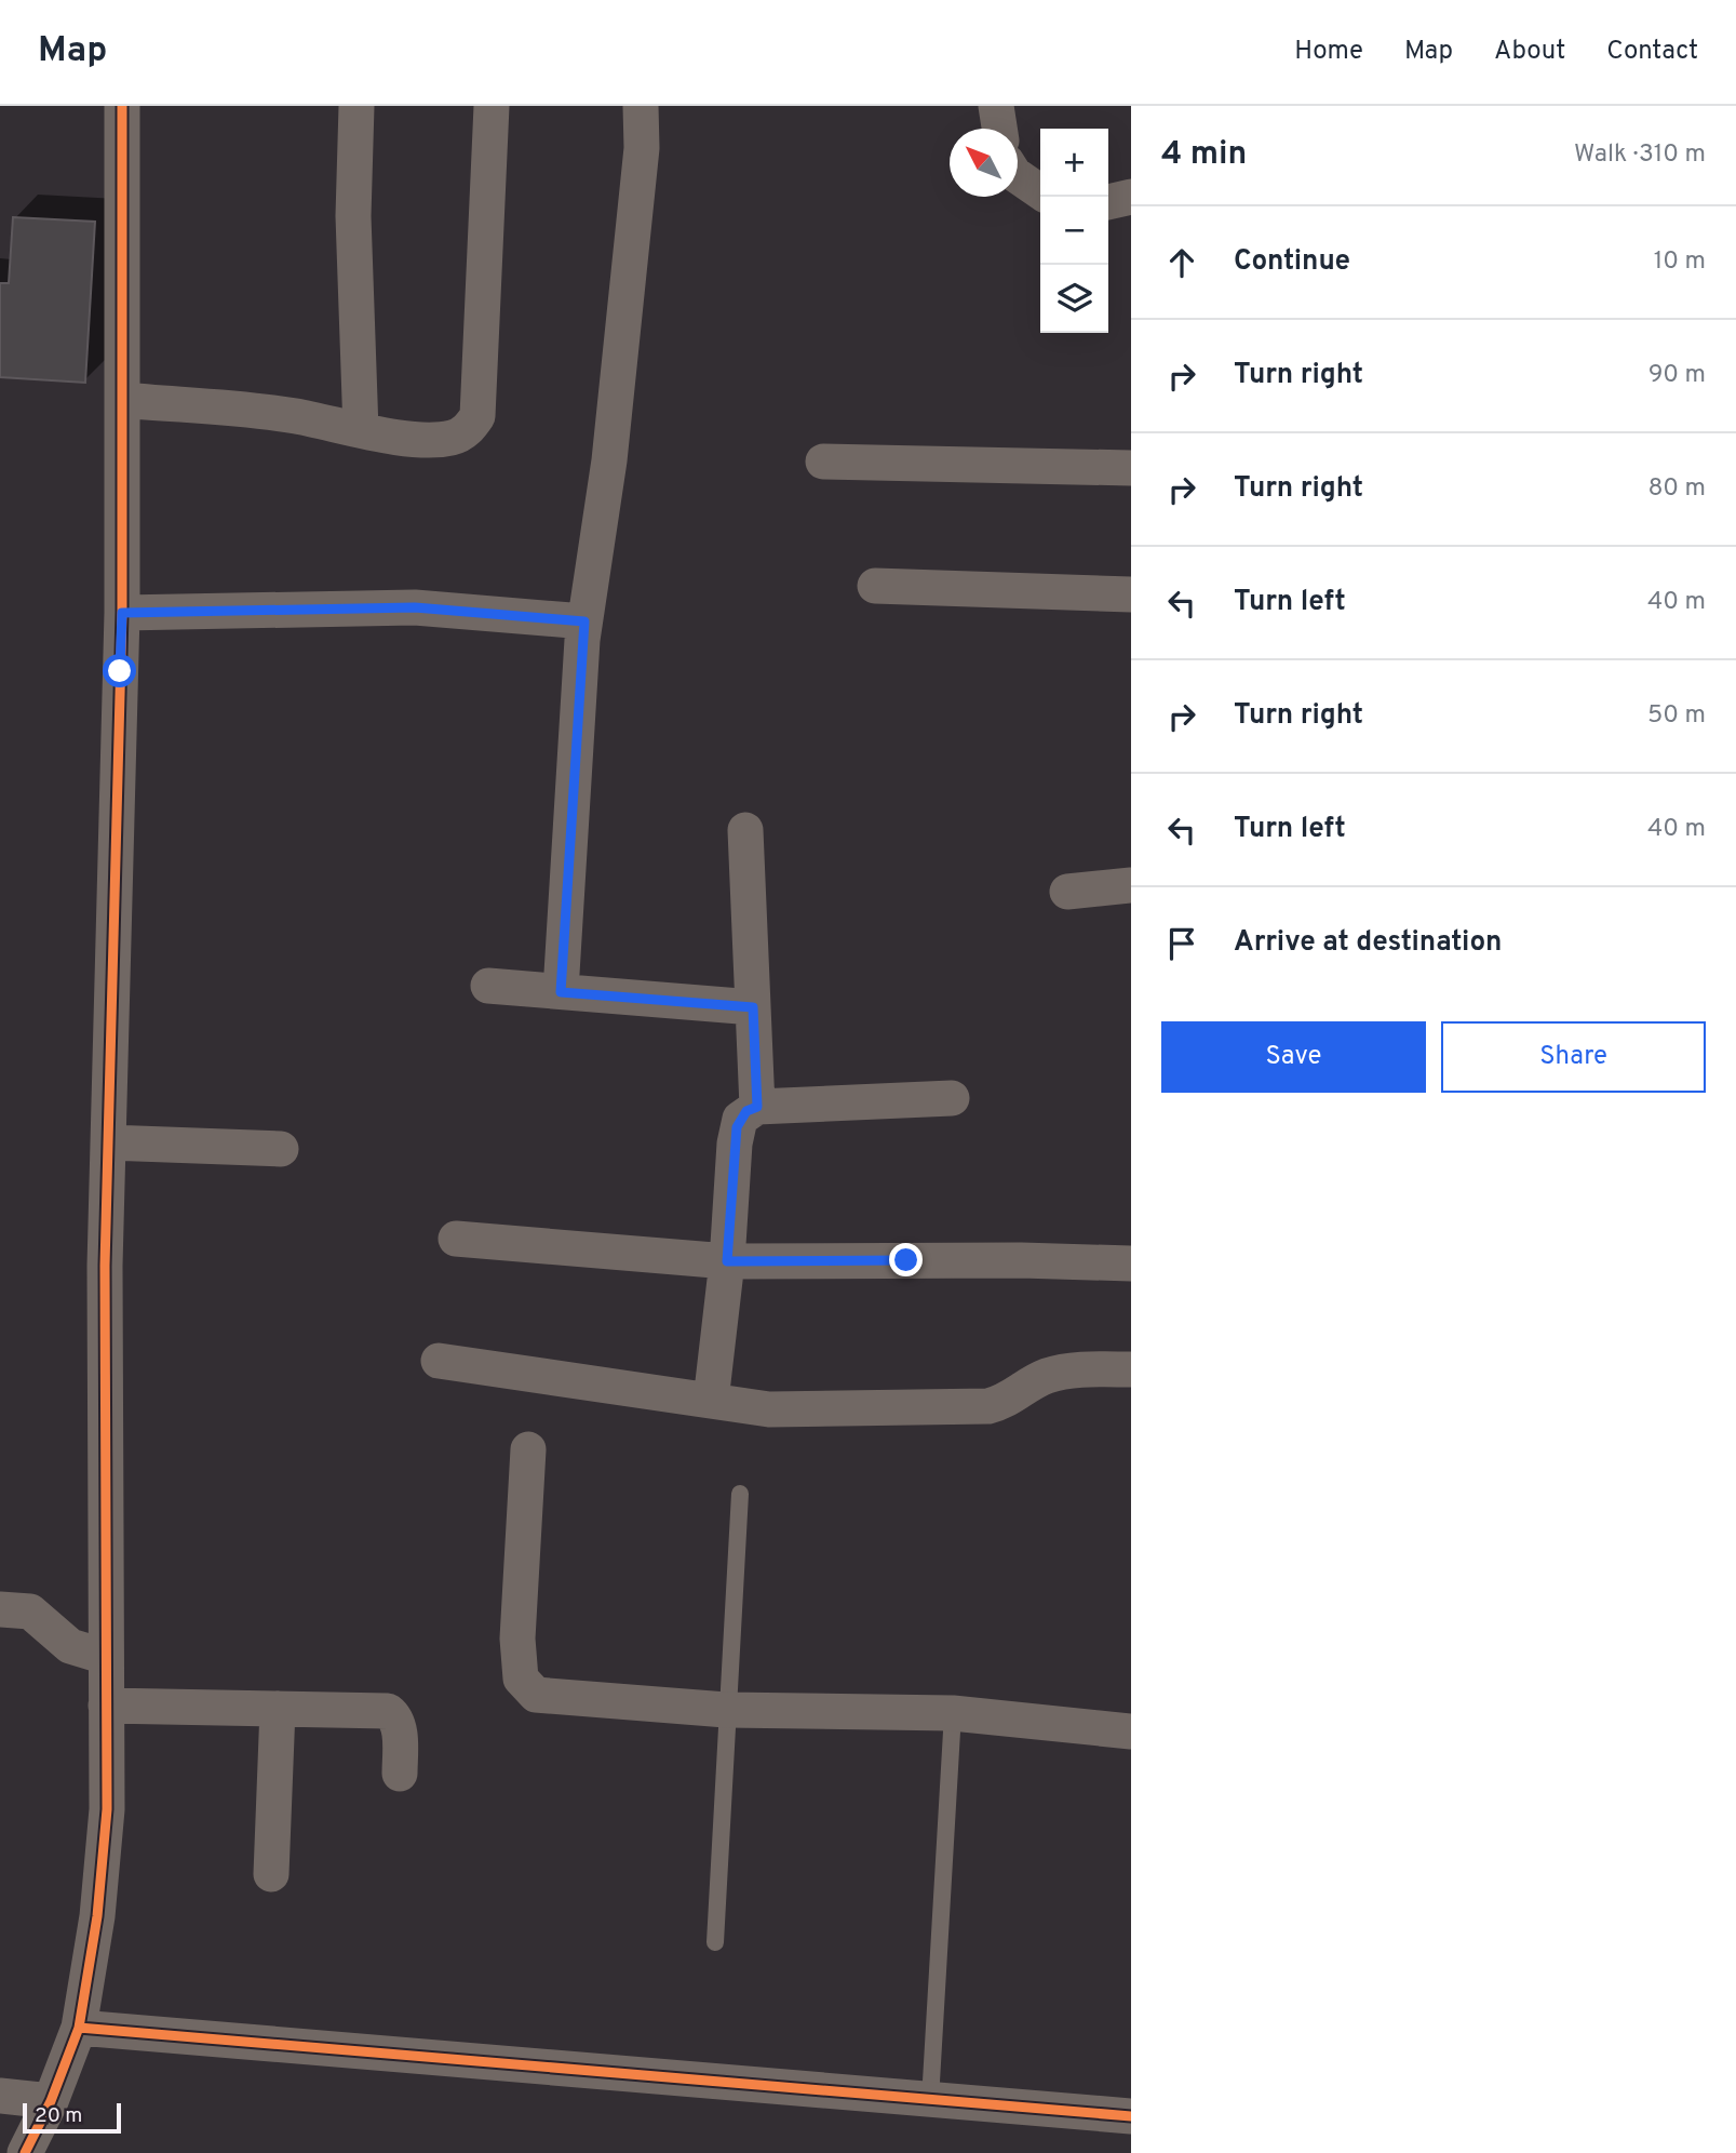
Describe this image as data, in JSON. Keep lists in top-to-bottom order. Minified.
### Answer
{"scale_bar":"20 m","north":"top left","page":{"header":"Map","nav":["Home","Map","About","Contact"],"heading":["4 min","Walk · 310 m"],"map_buttons":["+","−"],"list":[["Continue","10 m"],["Turn right","90 m"],["Turn right","80 m"],["Turn left","40 m"],["Turn right","50 m"],["Turn left","40 m"],"Arrive at destination"],"buttons":["Save","Share"],"scale":"20 m"}}
